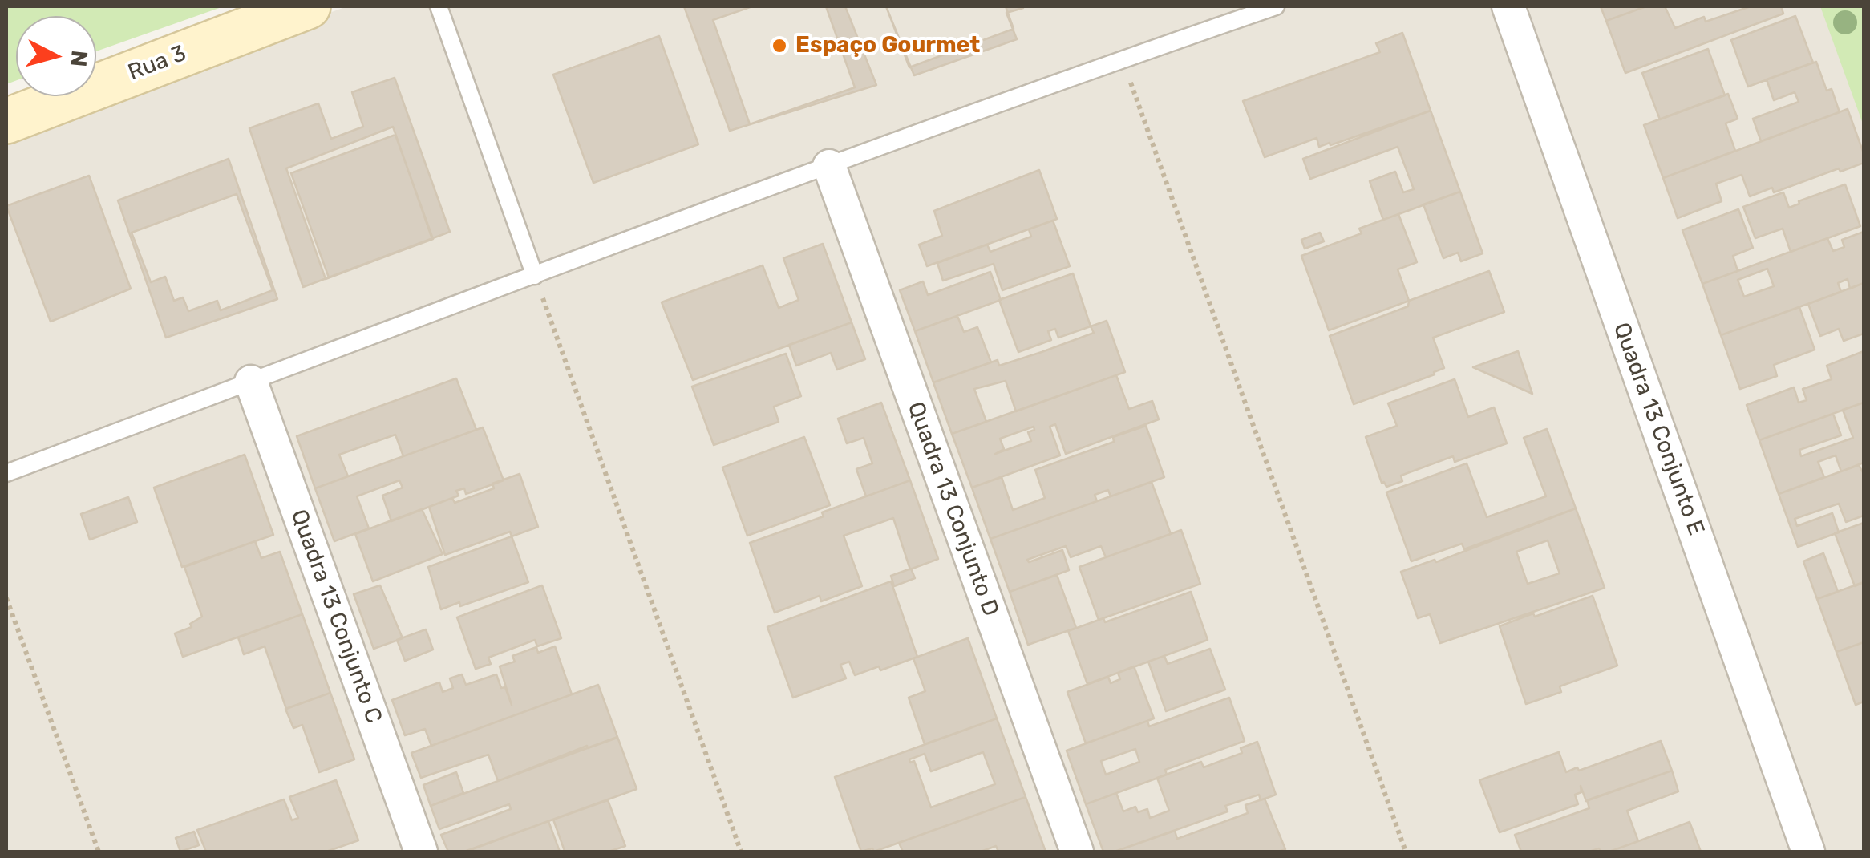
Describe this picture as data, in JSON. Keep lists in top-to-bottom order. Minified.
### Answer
{"streets":{"main road":["Rua 3"],"street":["Quadra 13 Conjunto E","Quadra 13 Conjunto D","Quadra 13 Conjunto C"]},"places":["Espaço Gourmet"],"north":"right"}
